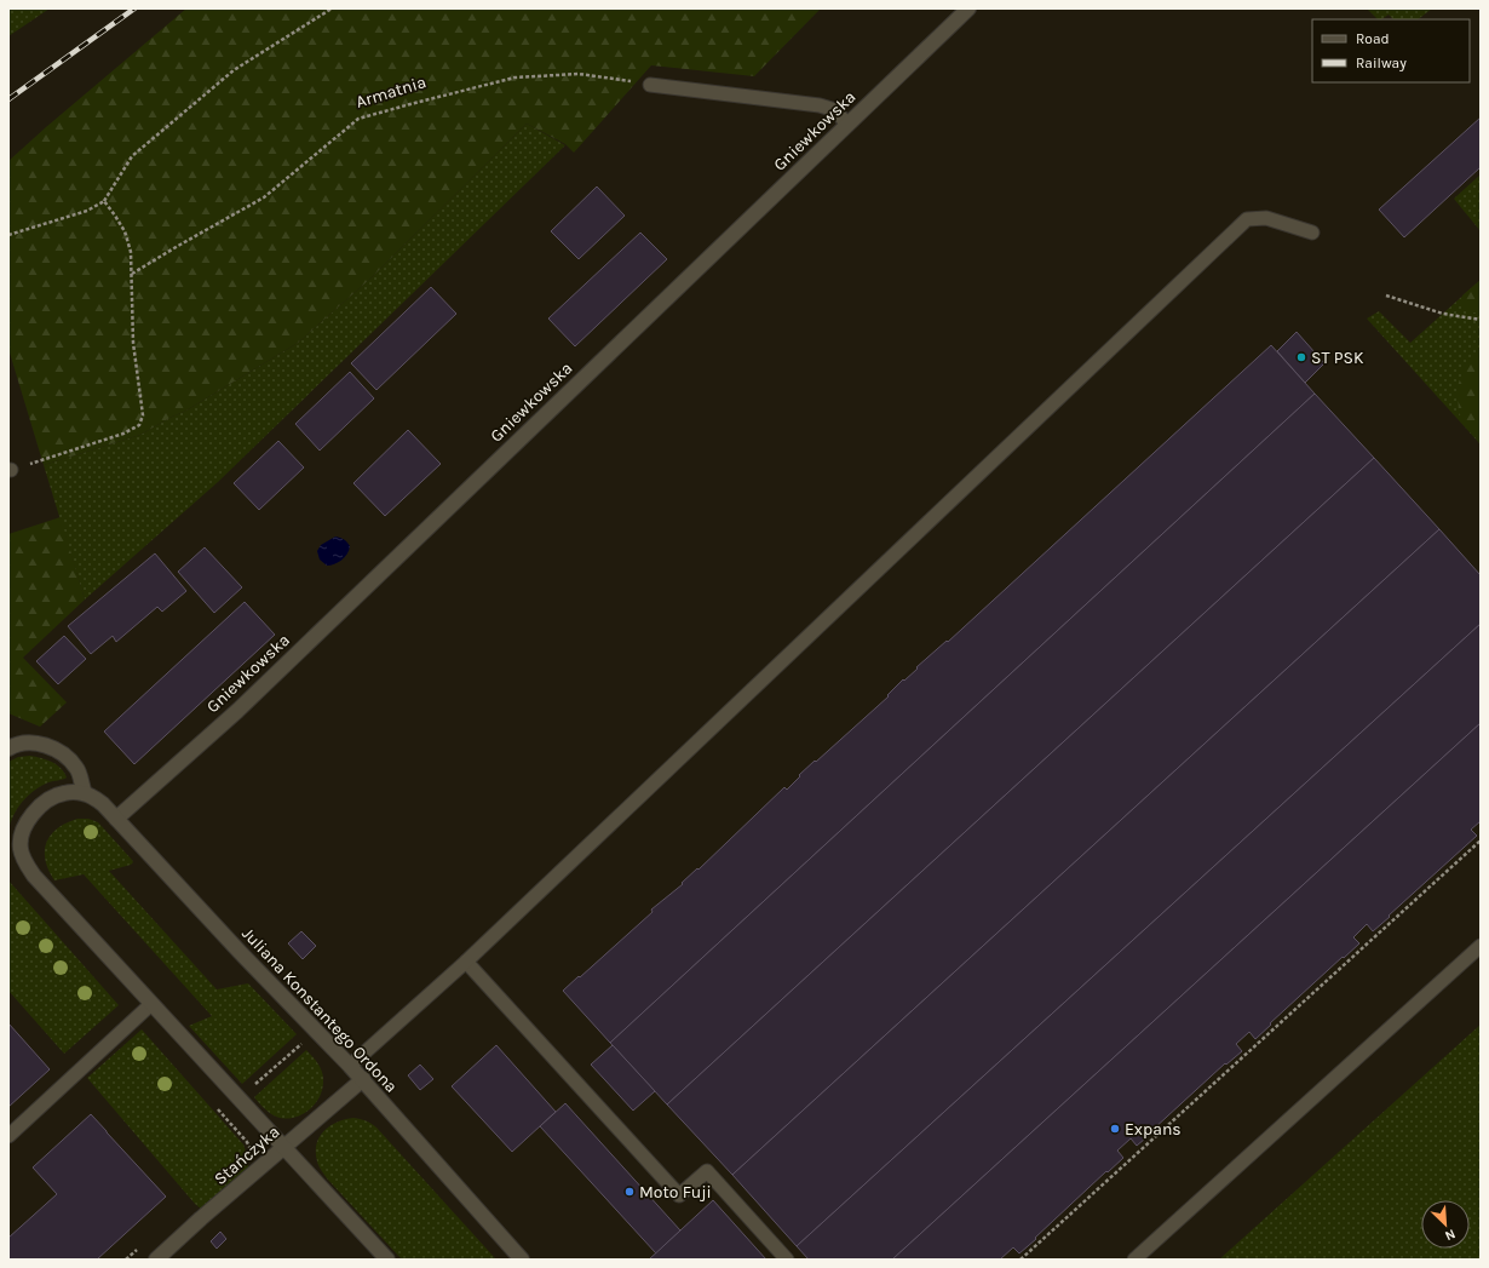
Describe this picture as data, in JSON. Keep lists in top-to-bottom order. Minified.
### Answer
{"streets":{"street":["Gniewkowska","Juliana Konstantego Ordona","Stańczyka"],"path":["Armatnia"]},"crossings":[["Gniewkowska","Juliana Konstantego Ordona"],["Juliana Konstantego Ordona","Stańczyka"]],"places":["ST PSK","Expans","Moto Fuji"],"legend":["Road","Railway"],"north":"bottom right"}
